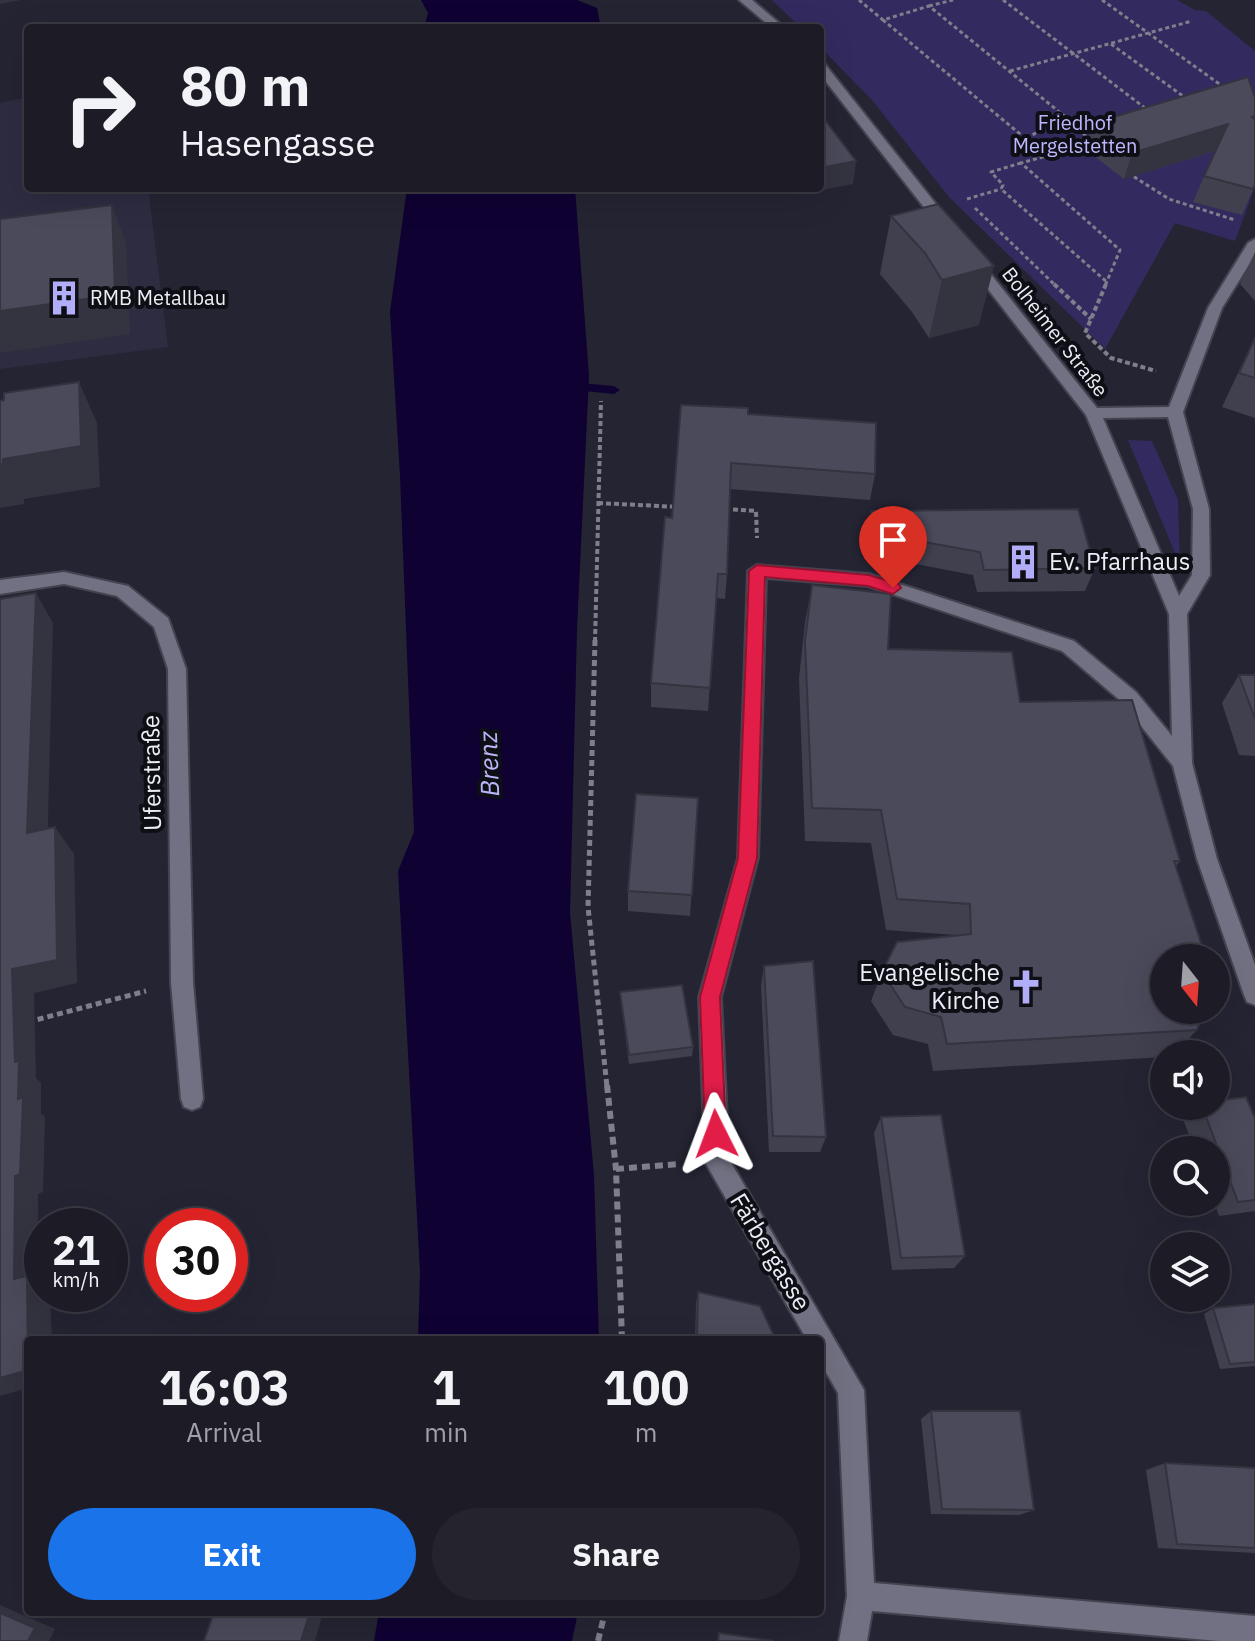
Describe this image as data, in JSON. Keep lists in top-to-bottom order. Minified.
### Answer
{"streets":{"street":["Bolheimer Straße","Uferstraße","Färbergasse"]},"water":["Brenz"],"parks":["Friedhof Mergelstetten"],"places":{"building":["RMB Metallbau","Ev. Pfarrhaus"],"church":["Evangelische Kirche"]},"north":"bottom","page":{"turn":["80 m","Hasengasse"],"speed":"21 km/h","limit":"30","eta":["16:03","Arrival","1","min","100","m"],"buttons":["Exit","Share"]}}
